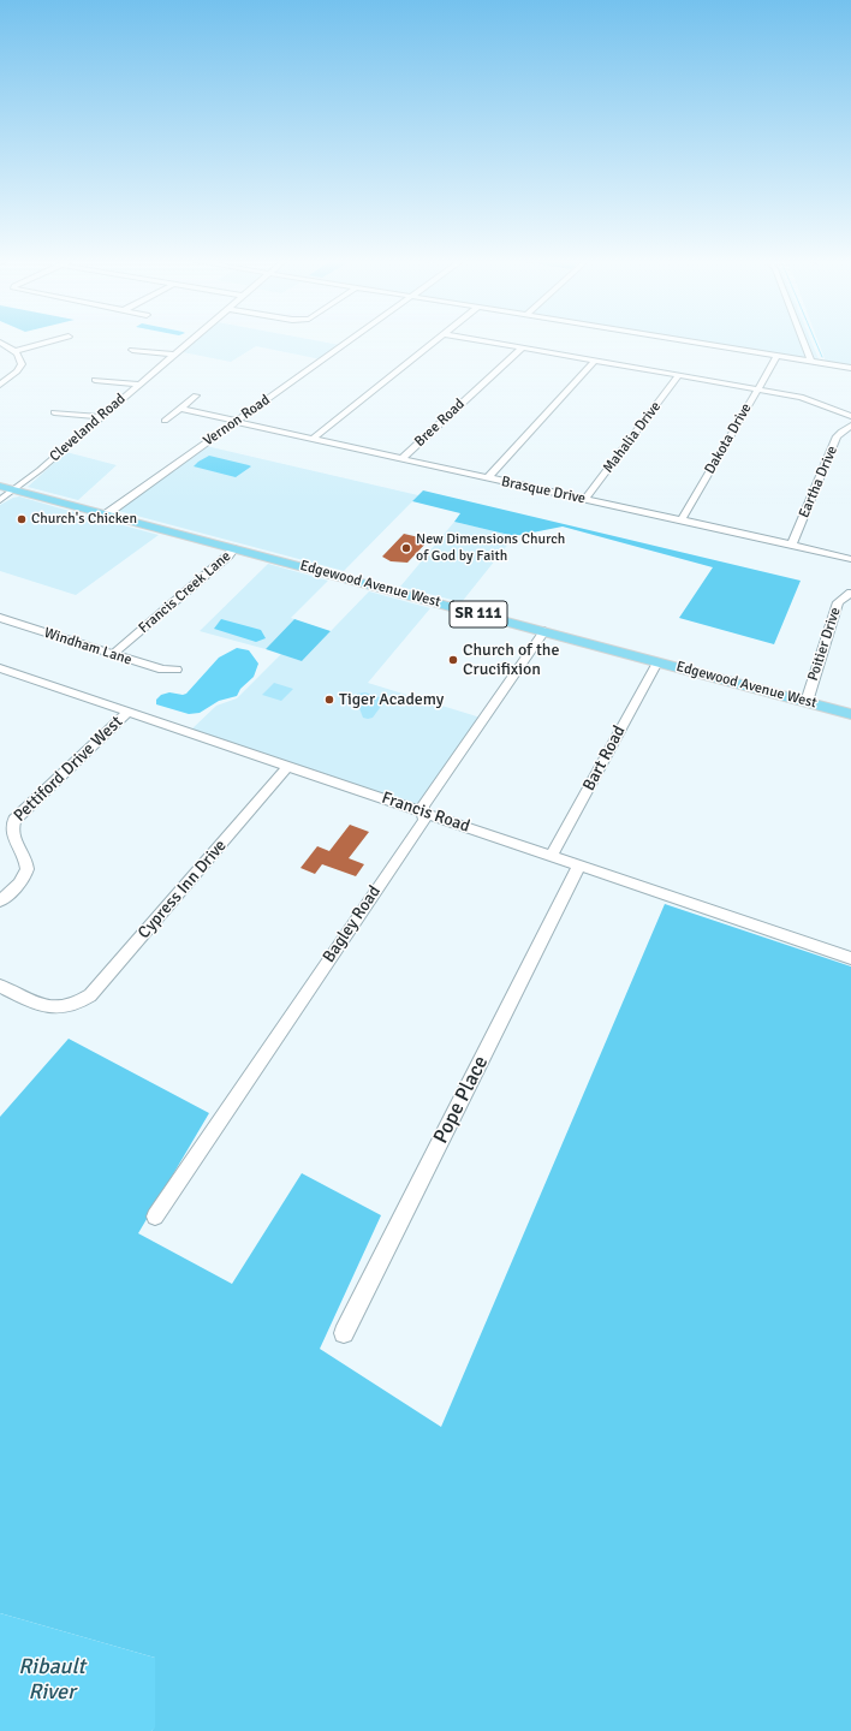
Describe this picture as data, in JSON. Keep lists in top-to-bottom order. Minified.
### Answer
{"streets":{"main road":["Edgewood Avenue West","SR 111"],"street":["Vernon Road","Bree Road","Cleveland Road","Mahalia Drive","Dakota Drive","Eartha Drive","Brasque Drive","Francis Creek Lane","Poitier Drive","Windham Lane","Bart Road","Pettiford Drive West","Francis Road","Cypress Inn Drive","Bagley Road","Pope Place"]},"crossings":[["Vernon Road","Brasque Drive"],["Vernon Road","Edgewood Avenue West"],["Bree Road","Brasque Drive"],["Cleveland Road","Edgewood Avenue West"],["Mahalia Drive","Brasque Drive"],["Dakota Drive","Brasque Drive"],["Eartha Drive","Brasque Drive"],["Edgewood Avenue West","Francis Creek Lane"],["Edgewood Avenue West","Poitier Drive"],["Edgewood Avenue West","Bart Road"],["Edgewood Avenue West","Bagley Road"],["Francis Creek Lane","Windham Lane"],["Bart Road","Francis Road"],["Pettiford Drive West","Francis Road"],["Francis Road","Cypress Inn Drive"],["Francis Road","Bagley Road"],["Francis Road","Pope Place"]],"water":["Ribault River"],"places":["Church's Chicken","New Dimensions Church of God by Faith","Church of the Crucifixion","Tiger Academy"]}
